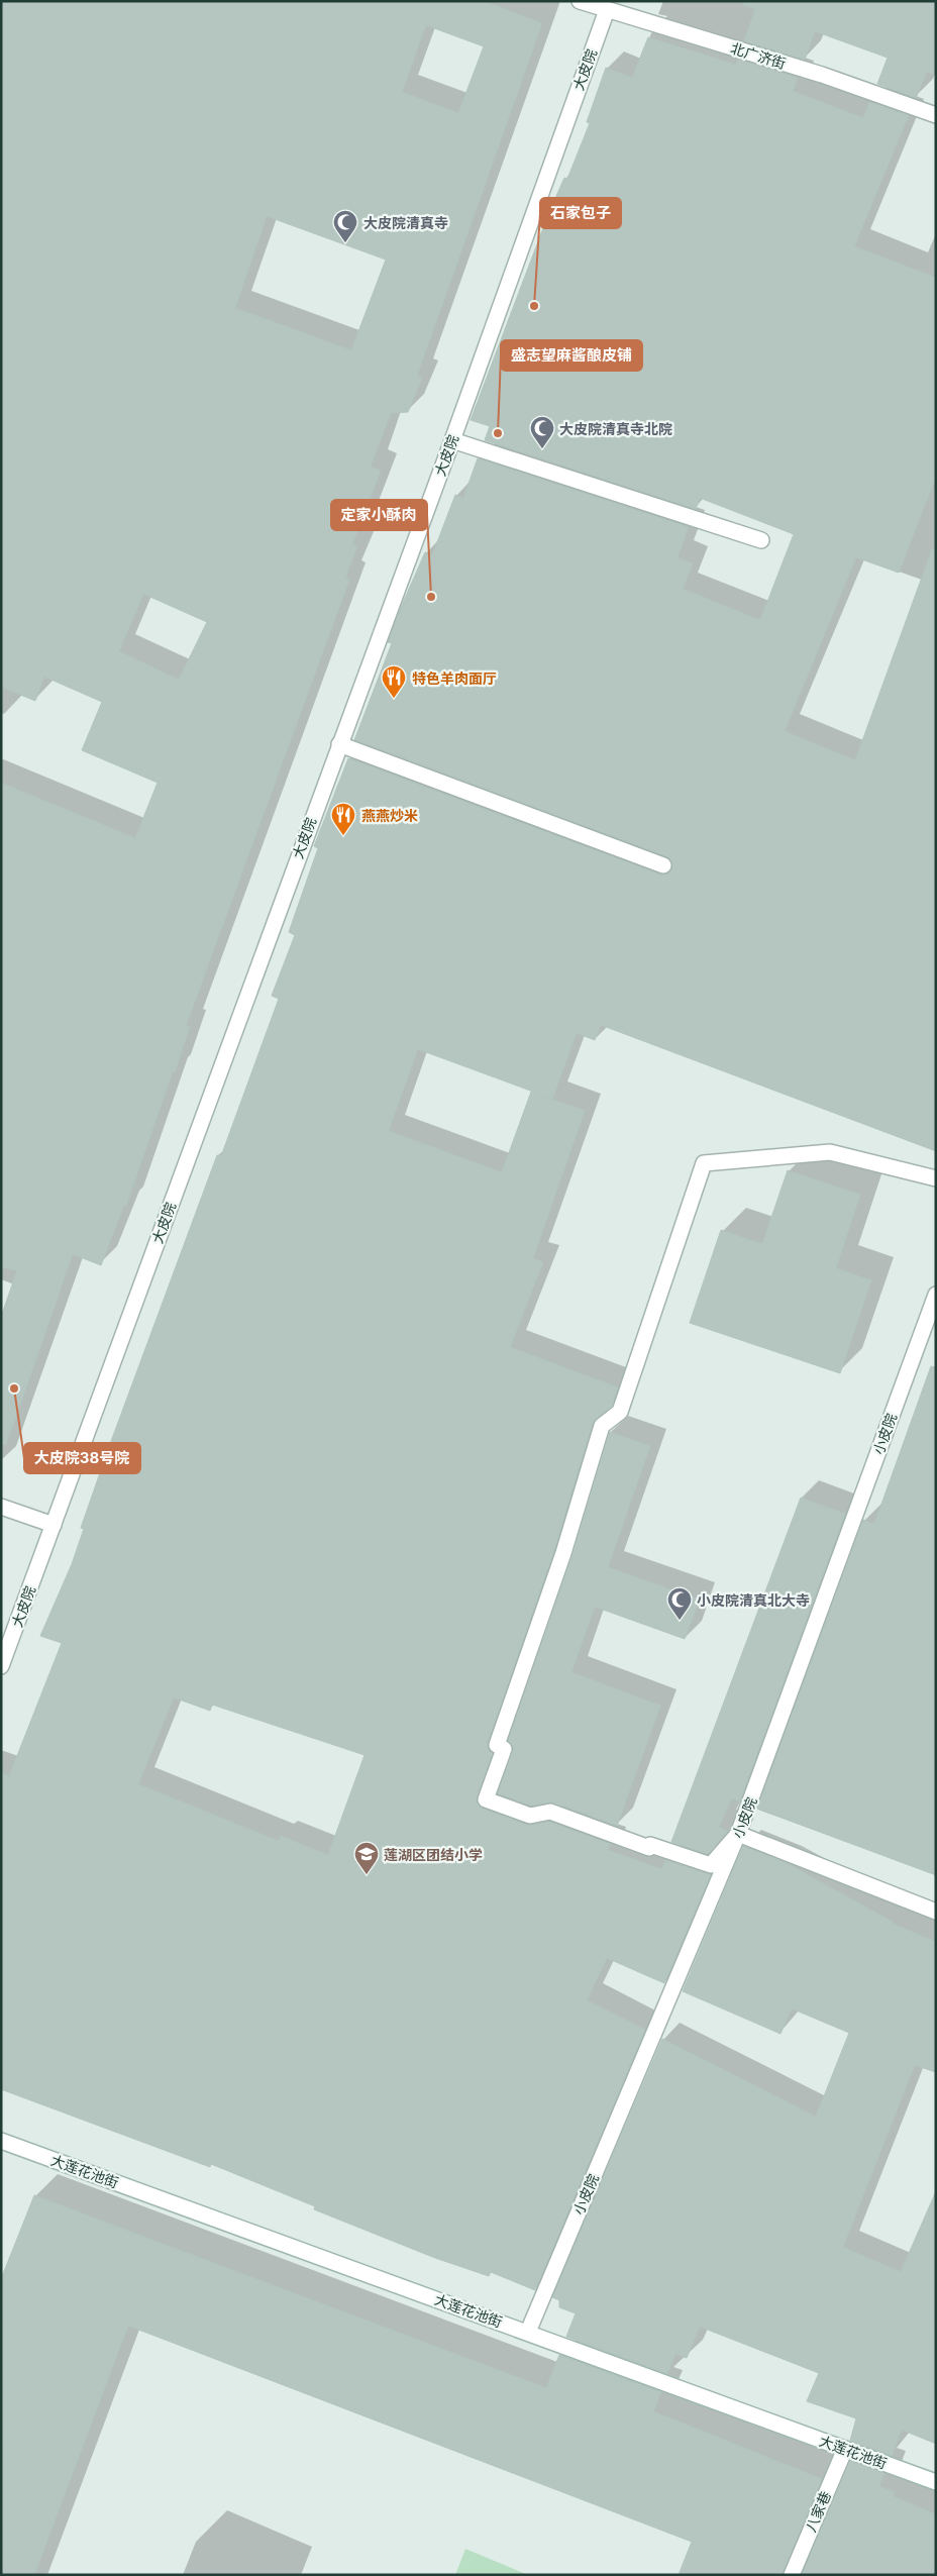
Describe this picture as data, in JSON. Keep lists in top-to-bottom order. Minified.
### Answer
{"streets":{"street":["北广济街","大皮院","小皮院","大莲花池街","八家巷"]},"crossings":[["北广济街","大皮院"],["小皮院","大莲花池街"],["大莲花池街","八家巷"]],"places":{"mosque":["大皮院清真寺","大皮院清真寺北院","小皮院清真北大寺"],"other":["石家包子","盛志望麻酱酿皮铺","定家小酥肉","大皮院38号院"],"restaurant":["特色羊肉面厅","燕燕炒米"],"school or university":["莲湖区团结小学"]}}
